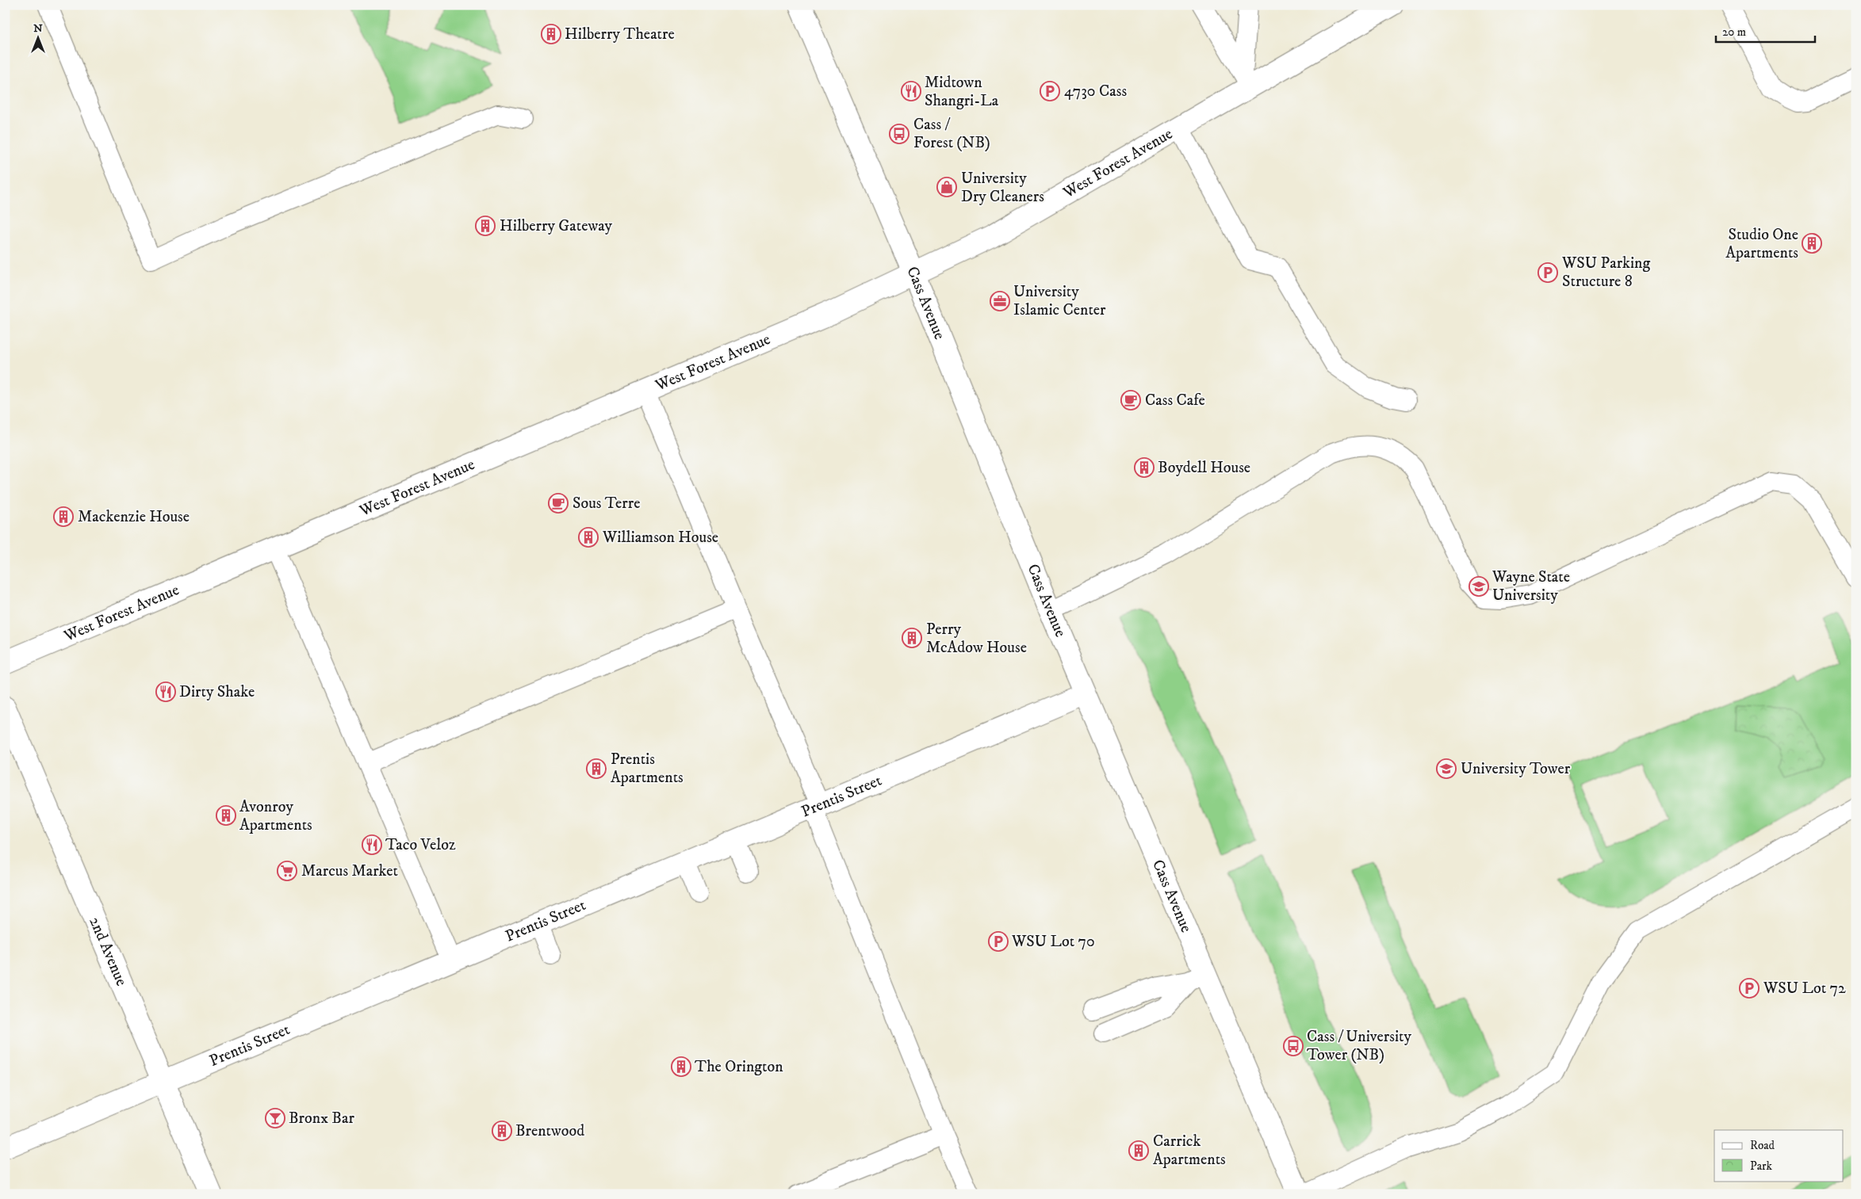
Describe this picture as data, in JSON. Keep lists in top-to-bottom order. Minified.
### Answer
{"streets":{"street":["West Forest Avenue","Cass Avenue","Prentis Street","2nd Avenue"]},"crossings":[["West Forest Avenue","Cass Avenue"],["Cass Avenue","Prentis Street"],["Prentis Street","2nd Avenue"]],"places":{"building":["Hilberry Theatre","Hilberry Gateway","Studio One Apartments","Boydell House","Mackenzie House","Williamson House","Perry McAdow House","Prentis Apartments","Avonroy Apartments","The Orington","Brentwood","Carrick Apartments"],"restaurant":["Midtown Shangri-La","Dirty Shake","Taco Veloz"],"parking":["4730 Cass","WSU Parking Structure 8","WSU Lot 70","WSU Lot 72"],"bus stop":["Cass / Forest (NB)","Cass / University Tower (NB)"],"shop":["University Dry Cleaners"],"office":["University Islamic Center"],"cafe":["Cass Cafe","Sous Terre"],"school or university":["Wayne State University","University Tower"],"supermarket":["Marcus Market"],"bar":["Bronx Bar"]},"legend":["Road","Park"],"scale_bar":"20 m","north":"top"}
